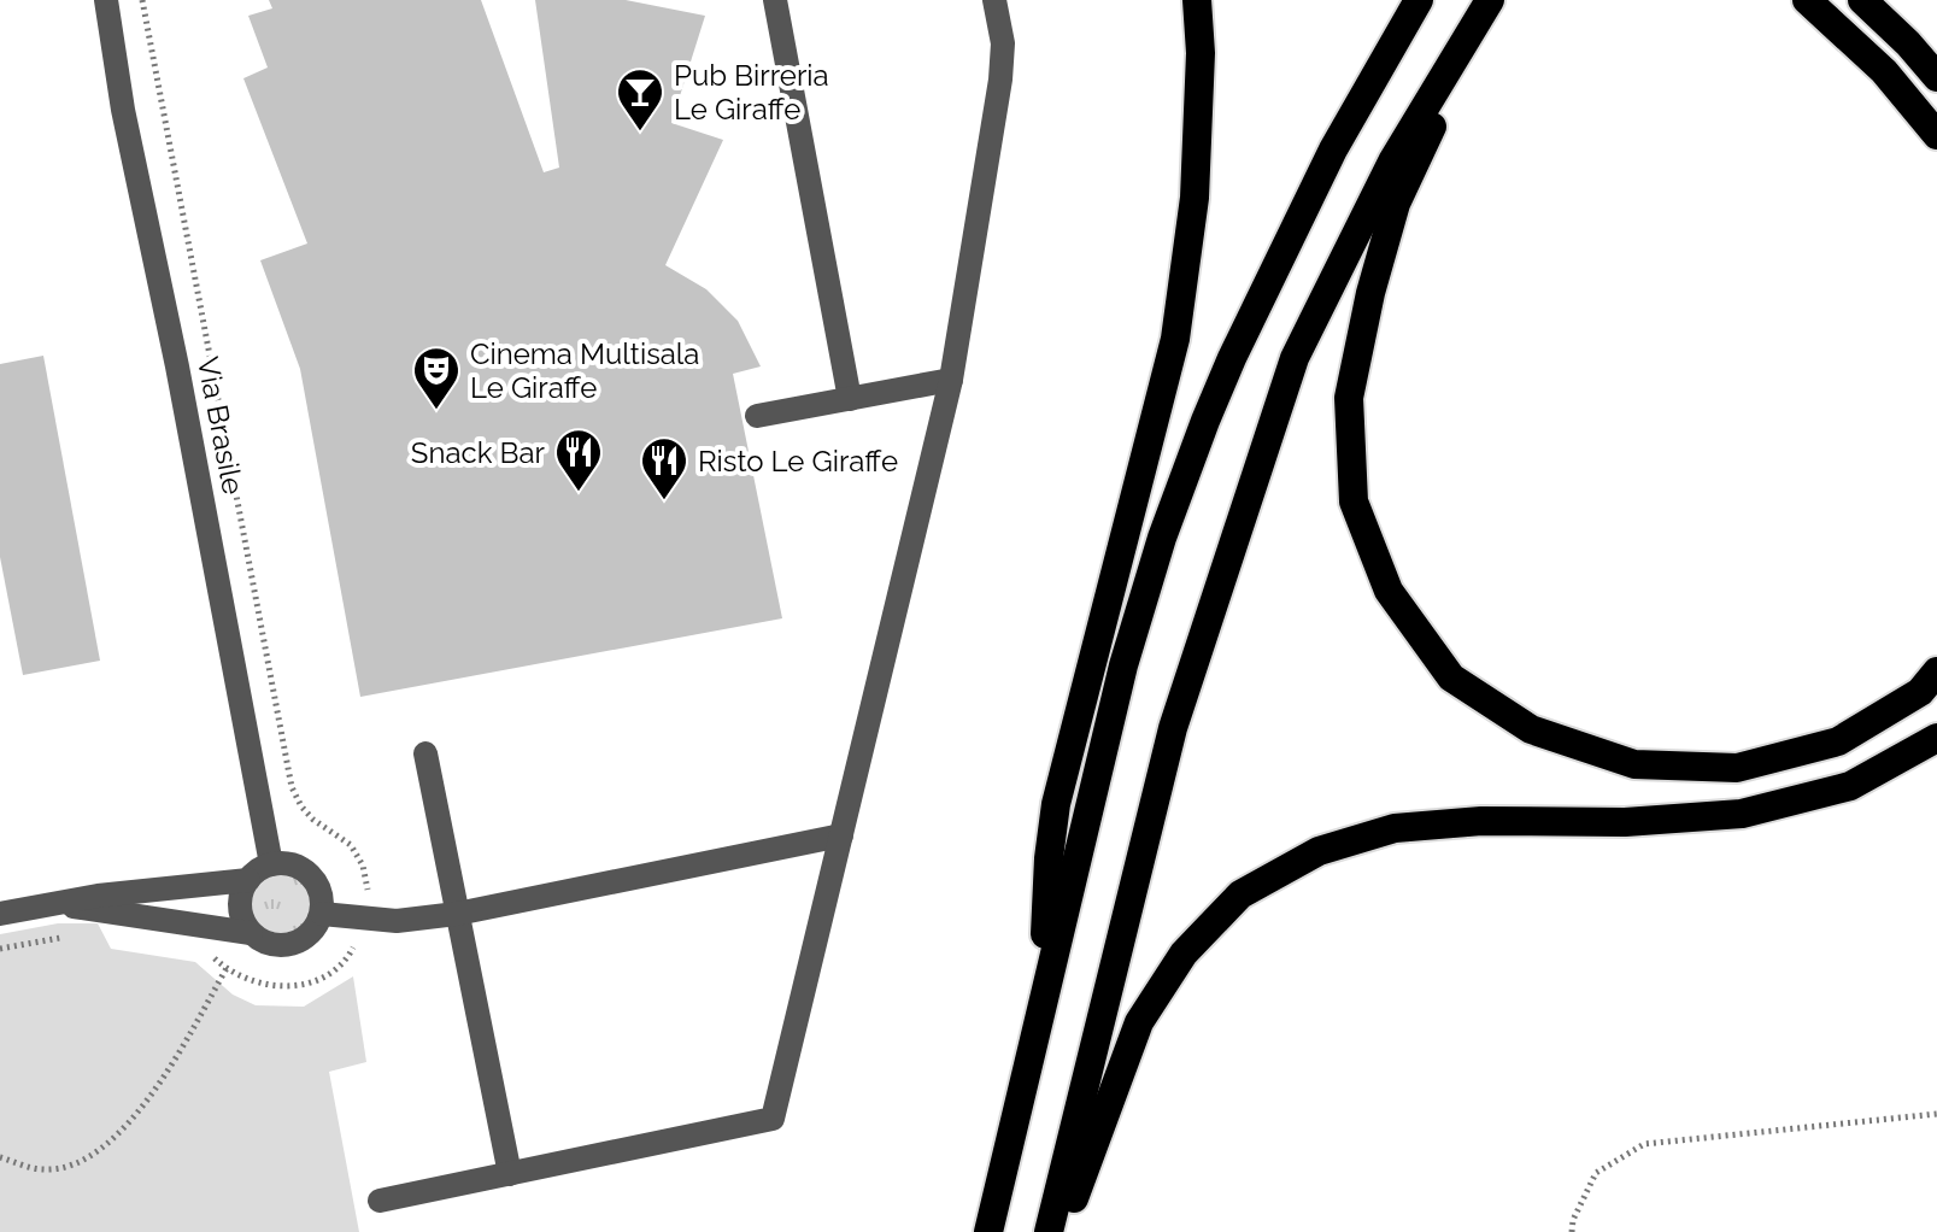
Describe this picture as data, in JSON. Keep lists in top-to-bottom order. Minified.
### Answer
{"streets":{"street":["Via Brasile"]},"places":{"bar":["Pub Birreria Le Giraffe"],"theatre":["Cinema Multisala Le Giraffe"],"restaurant":["Snack Bar","Risto Le Giraffe"]}}
